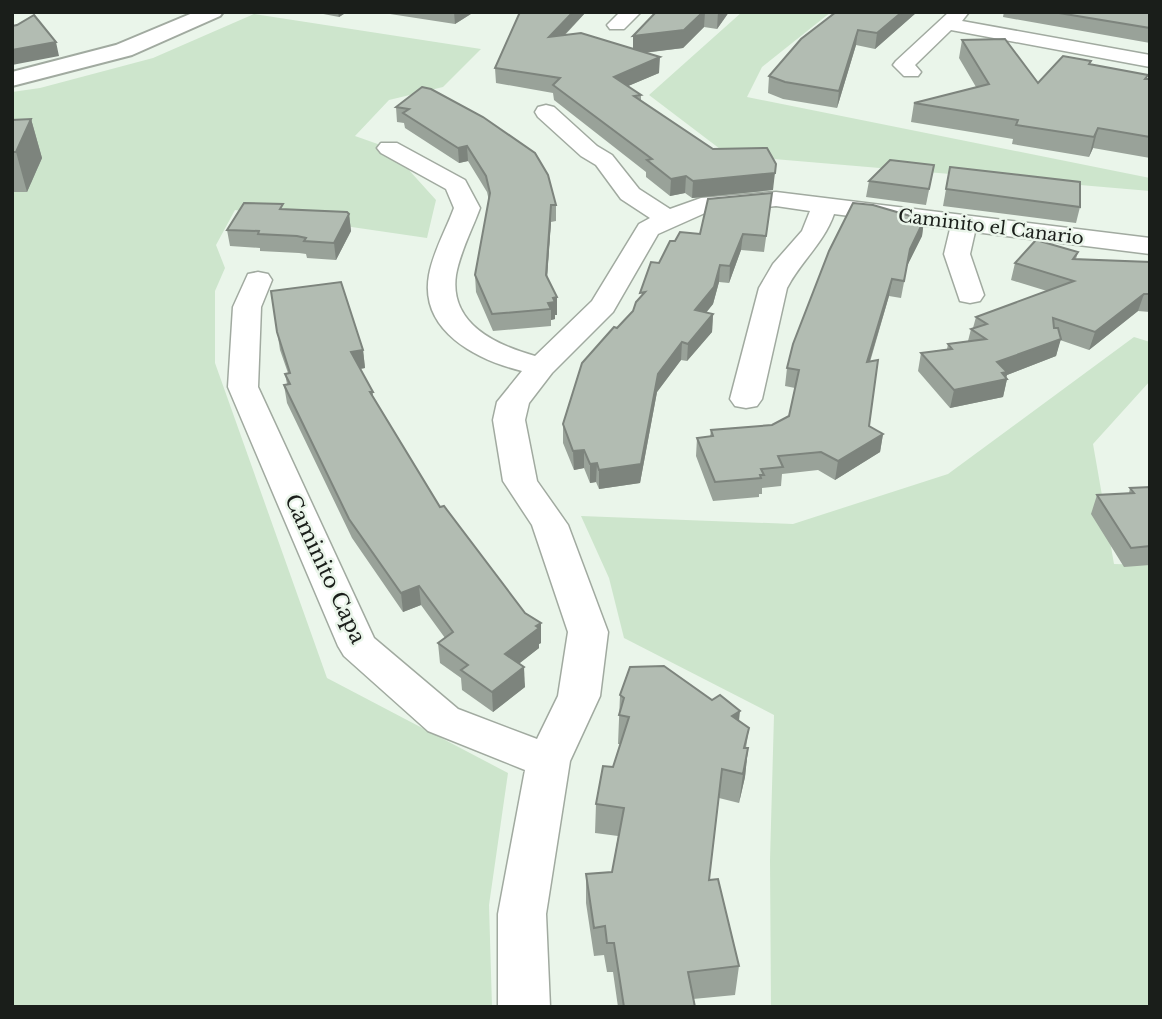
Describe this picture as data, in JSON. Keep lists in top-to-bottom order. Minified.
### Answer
{"streets":{"street":["Caminito el Canario","Caminito Capa"]}}
